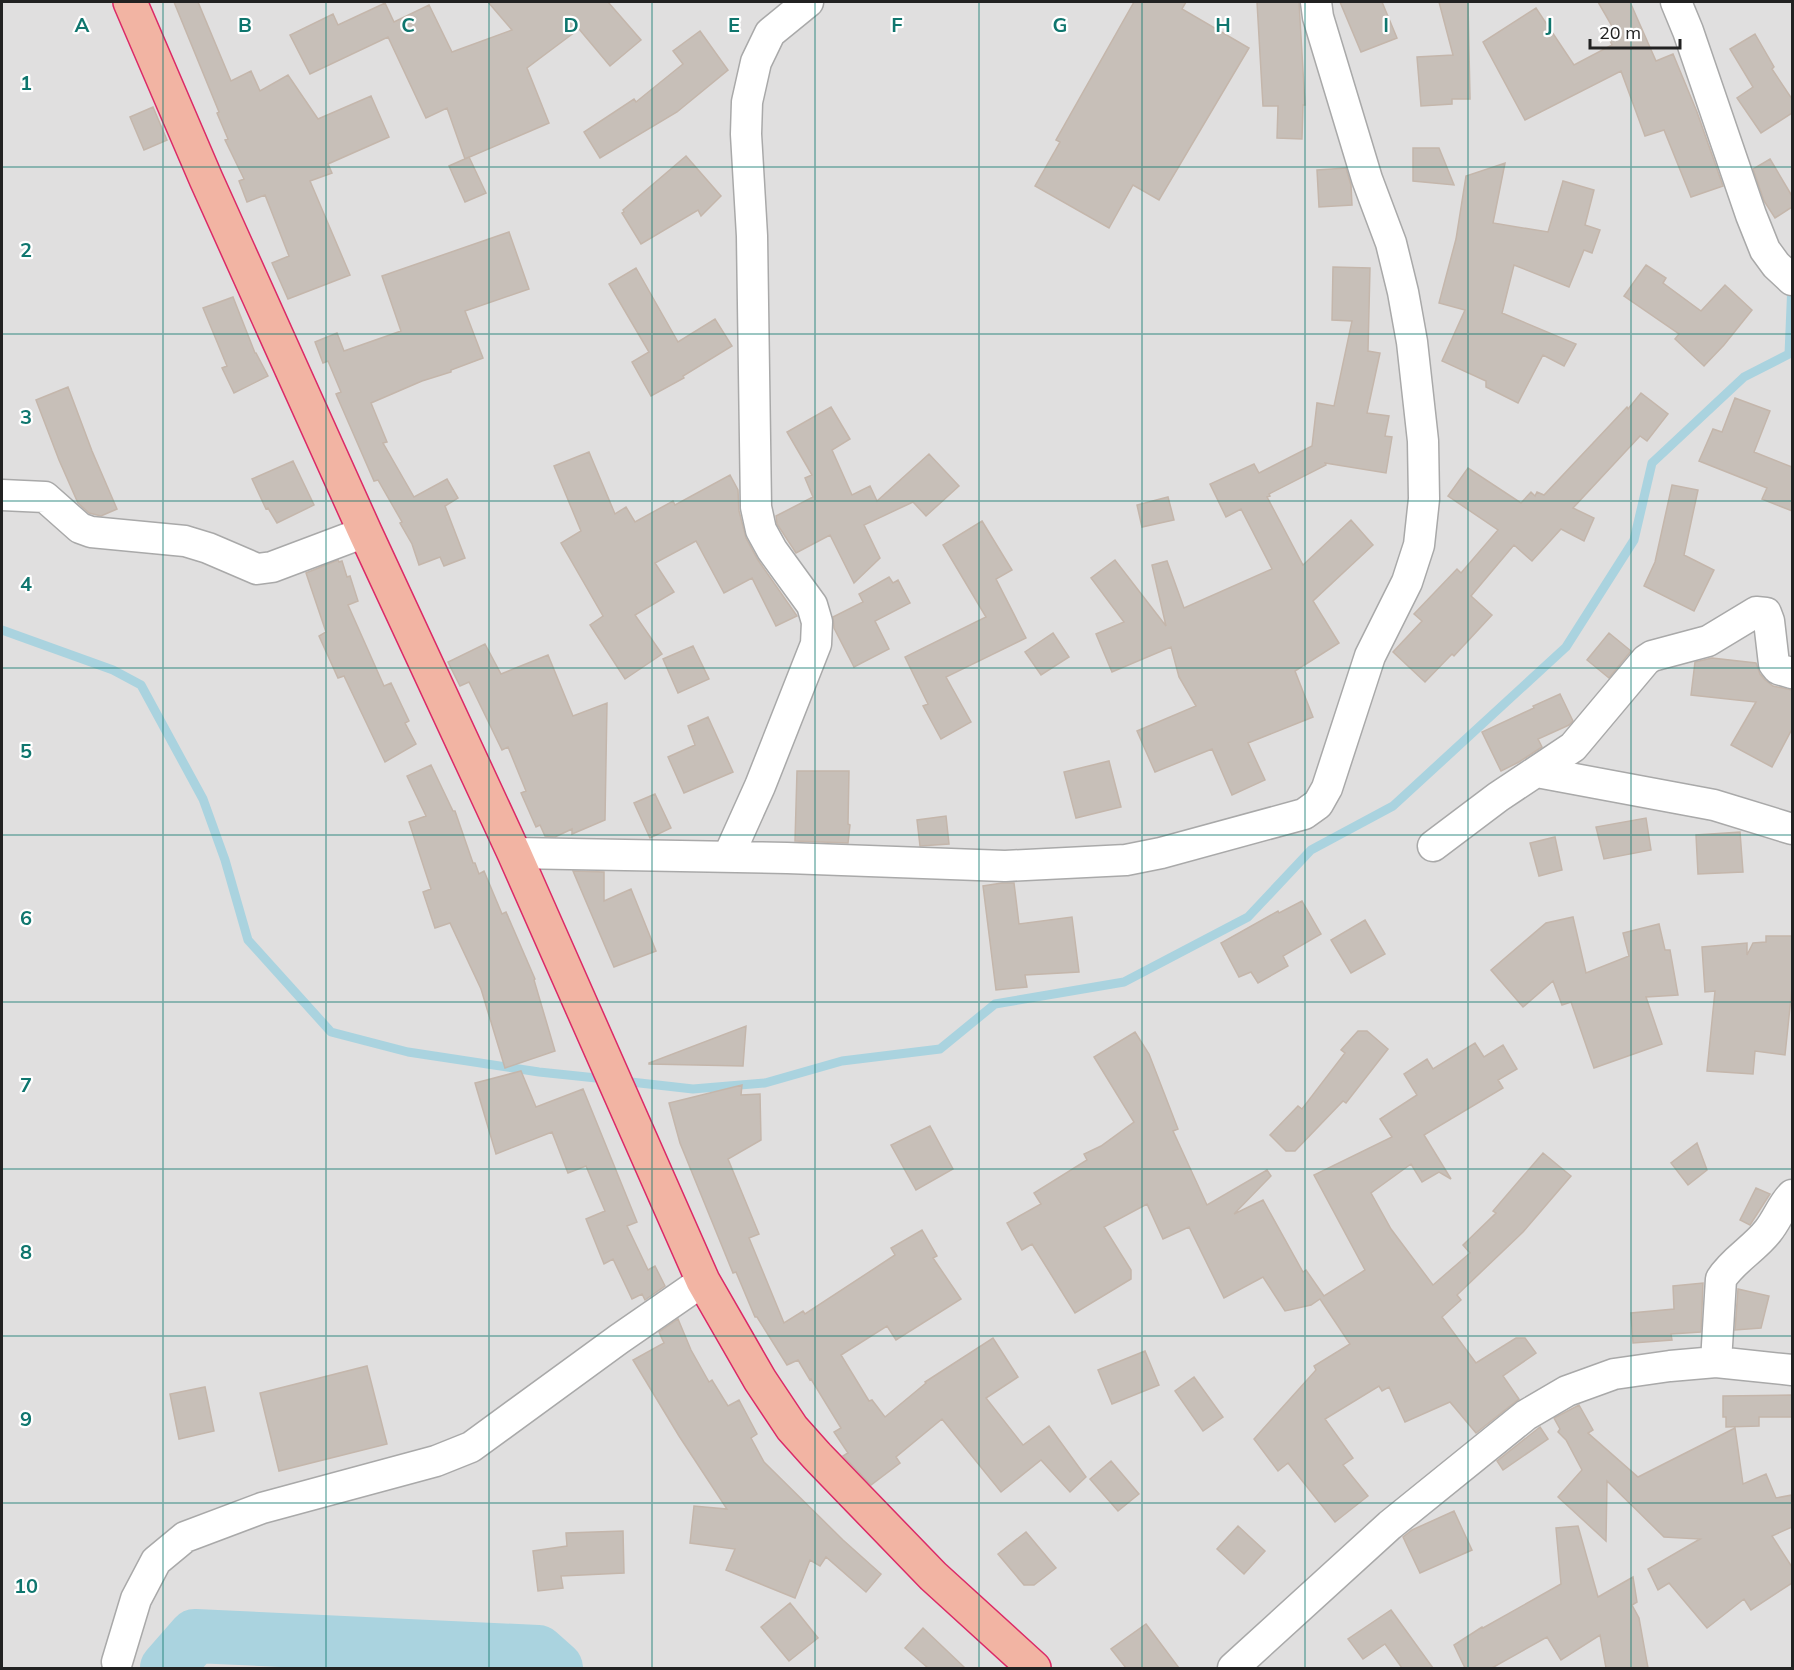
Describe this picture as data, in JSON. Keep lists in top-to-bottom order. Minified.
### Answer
{"scale_bar":"20 m","grid":{"columns":["A","B","C","D","E","F","G","H","I","J"],"rows":["1","2","3","4","5","6","7","8","9","10"]}}
